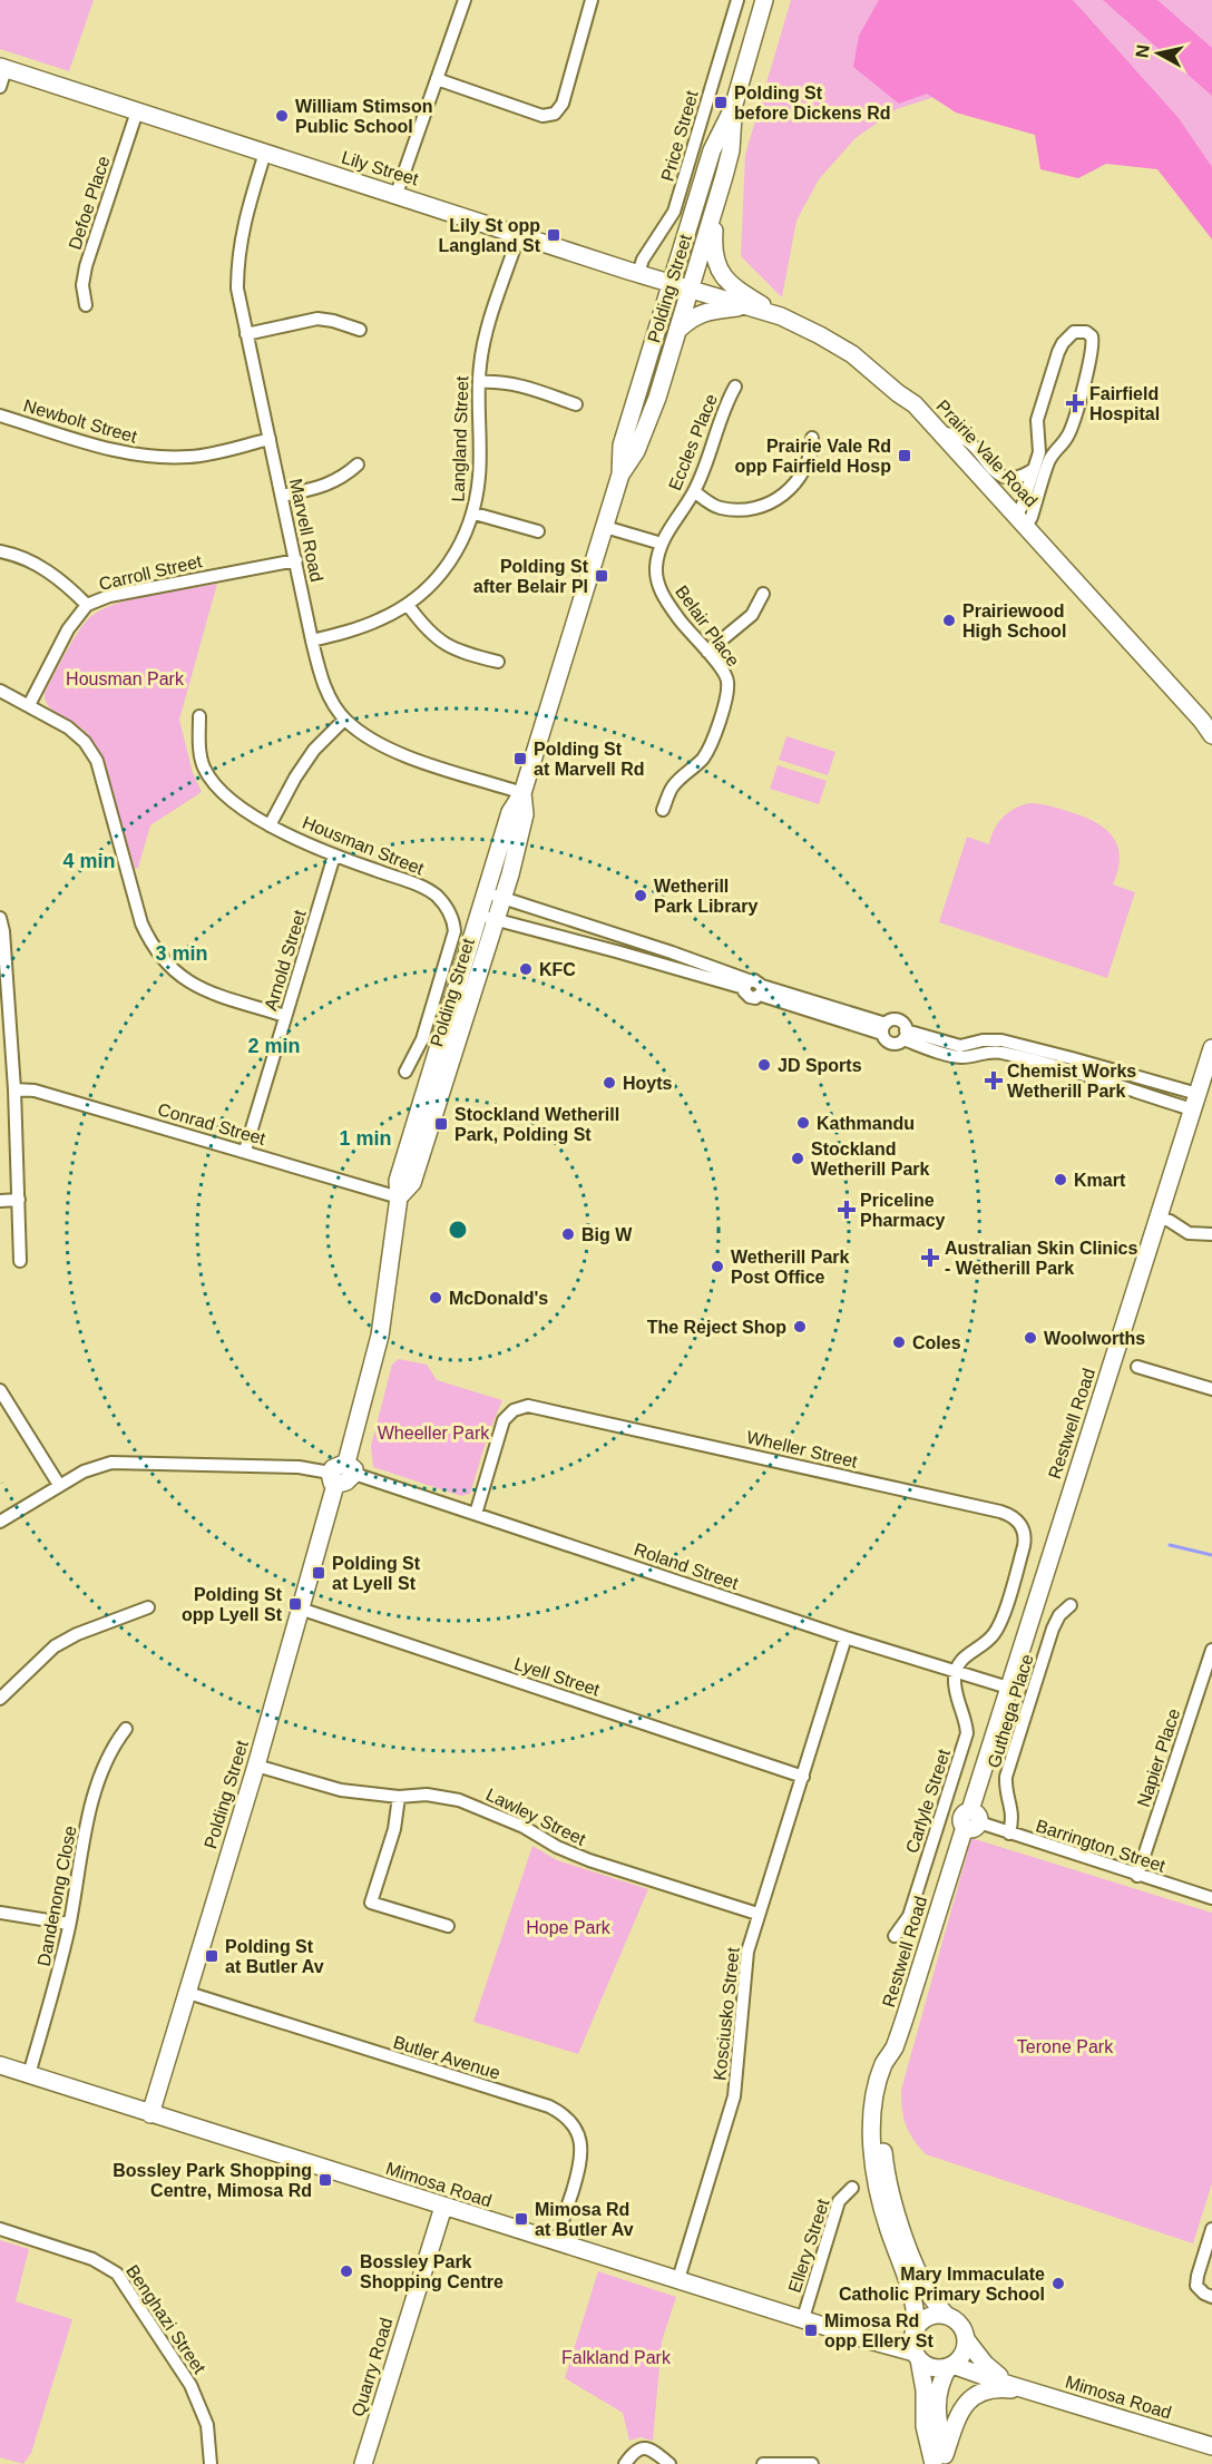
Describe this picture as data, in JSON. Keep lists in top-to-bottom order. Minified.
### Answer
{"streets":{"main road":["Lily Street","Polding Street","Prairie Vale Road","Restwell Road","Mimosa Road","Quarry Road"],"street":["Price Street","Defoe Place","Newbolt Street","Langland Street","Eccles Place","Marvell Road","Carroll Street","Belair Place","Housman Street","Arnold Street","Conrad Street","Wheller Street","Roland Street","Lyell Street","Guthega Place","Napier Place","Carlyle Street","Lawley Street","Barrington Street","Dandenong Close","Kosciusko Street","Butler Avenue","Ellery Street","Benghazi Street"]},"crossings":[["Price Street","Lily Street"],["Lily Street","Defoe Place"],["Lily Street","Polding Street"],["Lily Street","Langland Street"],["Lily Street","Prairie Vale Road"],["Lily Street","Marvell Road"],["Polding Street","Prairie Vale Road"],["Polding Street","Marvell Road"],["Polding Street","Conrad Street"],["Polding Street","Roland Street"],["Polding Street","Lyell Street"],["Polding Street","Lawley Street"],["Polding Street","Butler Avenue"],["Polding Street","Mimosa Road"],["Newbolt Street","Marvell Road"],["Langland Street","Marvell Road"],["Eccles Place","Belair Place"],["Marvell Road","Carroll Street"],["Housman Street","Arnold Street"],["Arnold Street","Conrad Street"],["Restwell Road","Roland Street"],["Restwell Road","Barrington Street"],["Restwell Road","Mimosa Road"],["Wheller Street","Roland Street"],["Wheller Street","Carlyle Street"],["Roland Street","Carlyle Street"],["Roland Street","Kosciusko Street"],["Lyell Street","Kosciusko Street"],["Guthega Place","Barrington Street"],["Napier Place","Barrington Street"],["Lawley Street","Kosciusko Street"],["Dandenong Close","Mimosa Road"],["Kosciusko Street","Mimosa Road"],["Butler Avenue","Mimosa Road"],["Mimosa Road","Ellery Street"],["Mimosa Road","Quarry Road"]],"parks":["Housman Park","Wheeller Park","Hope Park","Terone Park","Falkland Park"],"places":{"transit":["Polding St before Dickens Rd","Lily St opp Langland St","Prairie Vale Rd opp Fairfield Hosp","Polding St after Belair Pl","Polding St at Marvell Rd","Stockland Wetherill Park, Polding St","Polding St at Lyell St","Polding St opp Lyell St","Polding St at Butler Av","Bossley Park Shopping Centre, Mimosa Rd","Mimosa Rd at Butler Av","Mimosa Rd opp Ellery St"],"other":["William Stimson Public School","Prairiewood High School","Wetherill Park Library","KFC","JD Sports","Hoyts","Kathmandu","Stockland Wetherill Park","Kmart","Big W","Wetherill Park Post Office","McDonald's","The Reject Shop","Woolworths","Coles","Bossley Park Shopping Centre","Mary Immaculate Catholic Primary School"],"health":["Fairfield Hospital","Chemist Works Wetherill Park","Priceline Pharmacy","Australian Skin Clinics - Wetherill Park"]},"north":"left","rings":["4 min","3 min","2 min","1 min"]}
